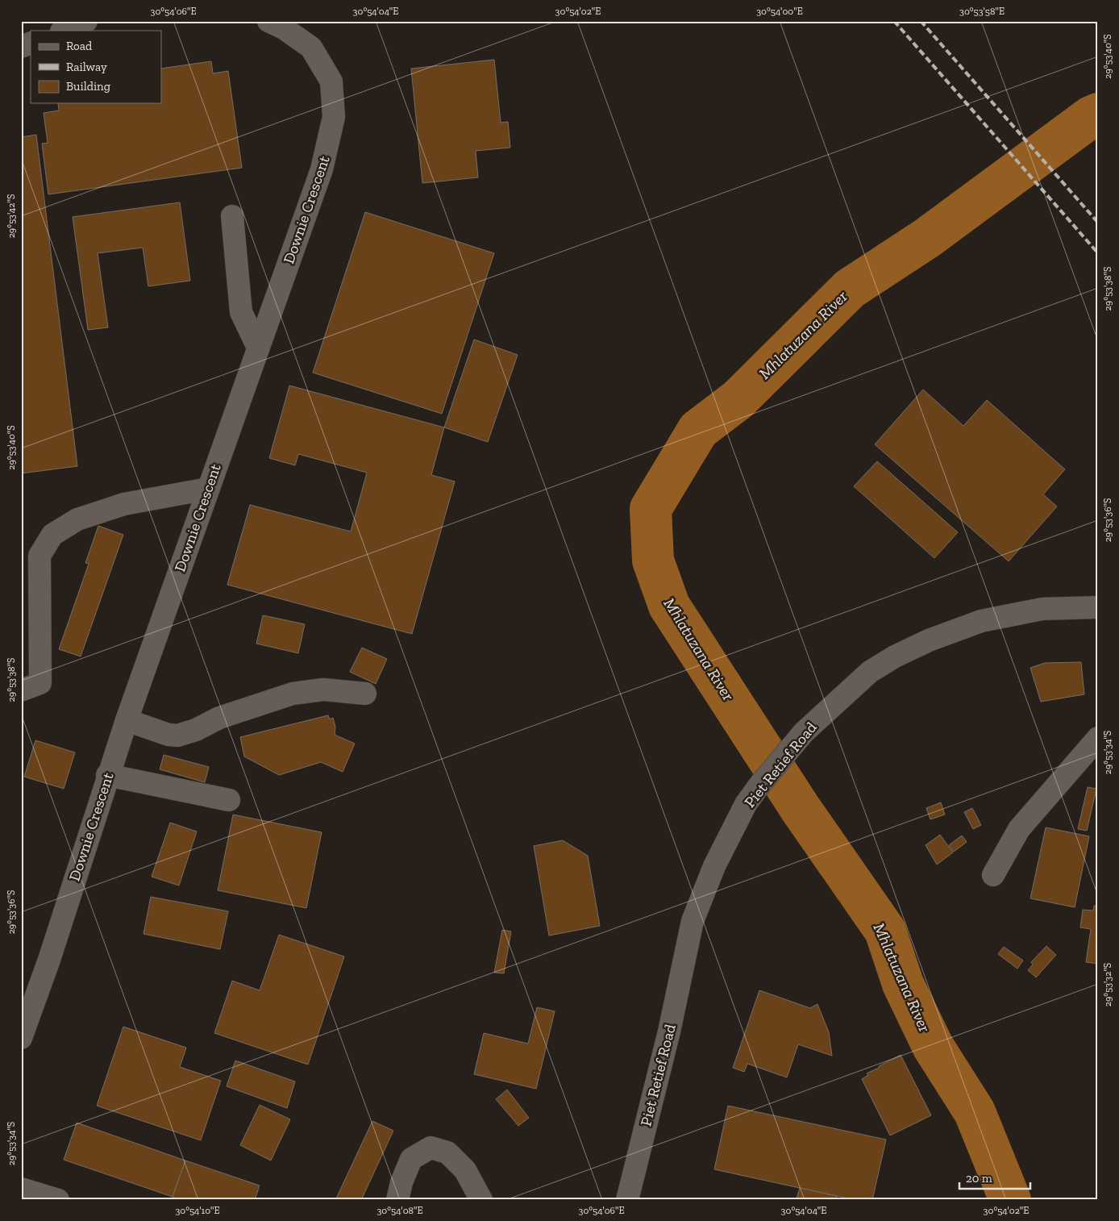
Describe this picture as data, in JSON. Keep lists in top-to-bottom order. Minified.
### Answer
{"streets":{"street":["Downie Crescent","Piet Retief Road"]},"water":["Mhlatuzana River"],"legend":["Road","Railway","Building"],"scale_bar":"20 m","coordinates":["30°54'06\"E","30°54'04\"E","30°54'02\"E","30°54'00\"E","30°53'58\"E","29°53'40\"S","29°53'42\"S","29°53'38\"S","29°53'36\"S","29°53'34\"S","29°53'32\"S","30°54'10\"E","30°54'08\"E"]}
